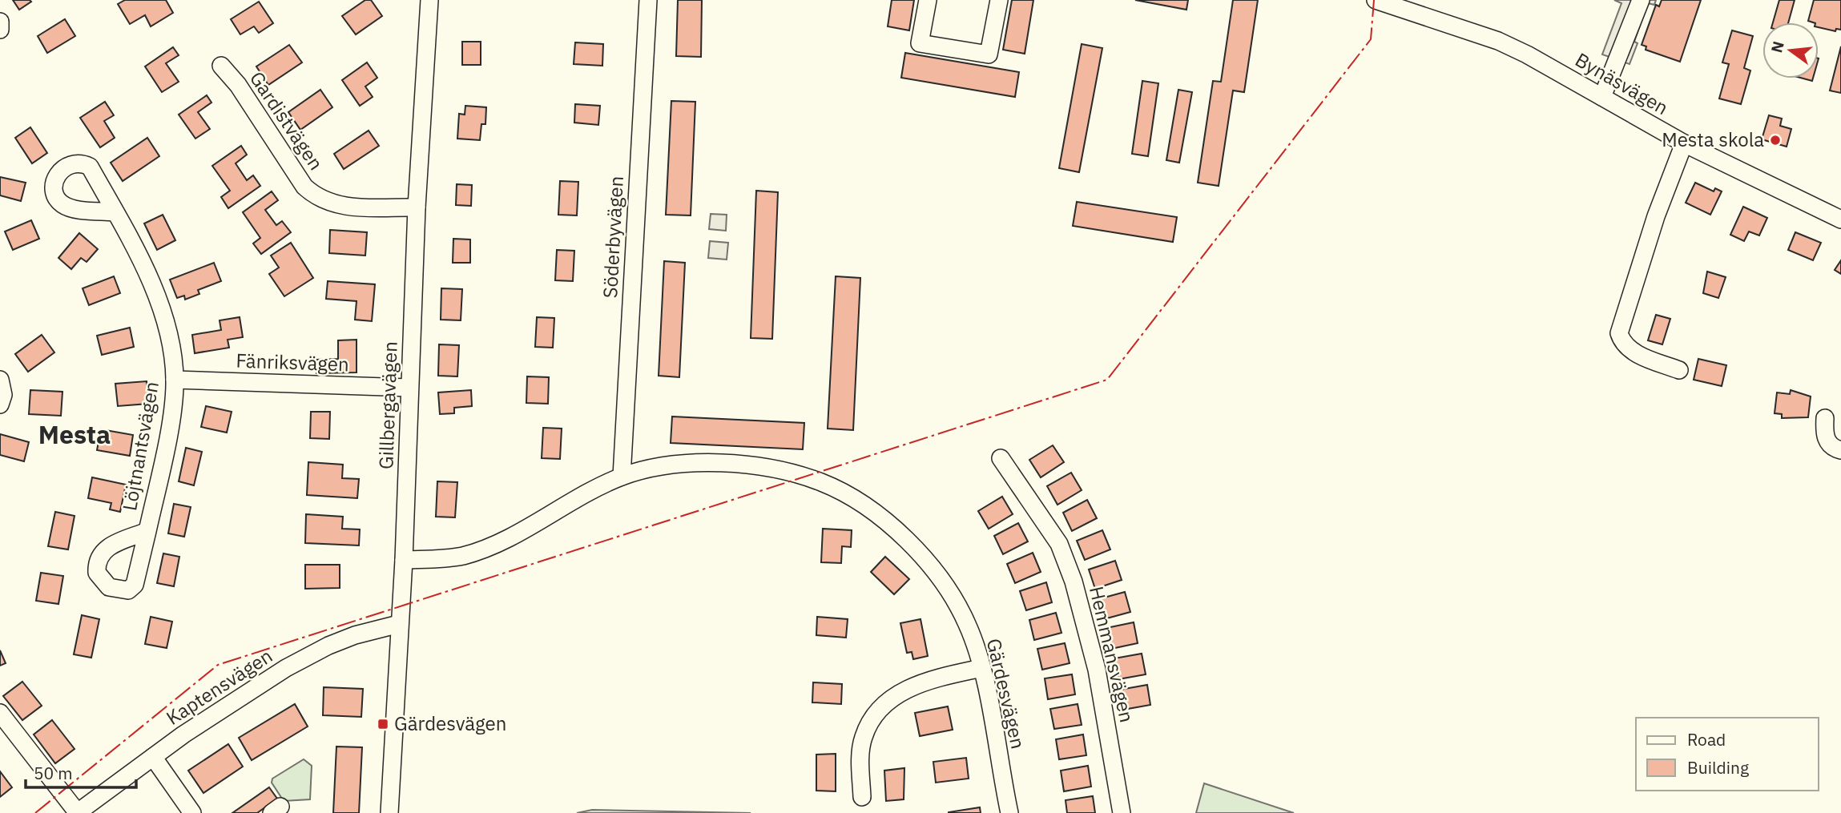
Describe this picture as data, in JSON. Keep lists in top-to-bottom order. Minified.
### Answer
{"streets":{"street":["Bynäsvägen","Gardistvägen","Söderbyvägen","Fänriksvägen","Gillbergavägen","Löjtnantsvägen","Hemmansvägen","Kaptensvägen","Gärdesvägen"]},"crossings":[["Gardistvägen","Gillbergavägen"],["Söderbyvägen","Gärdesvägen"],["Fänriksvägen","Gillbergavägen"],["Fänriksvägen","Löjtnantsvägen"],["Gillbergavägen","Kaptensvägen"],["Gillbergavägen","Gärdesvägen"]],"districts":["Mesta"],"places":{"other":["Mesta skola"],"transit":["Gärdesvägen"]},"legend":["Road","Building"],"scale_bar":"50 m","north":"left"}
